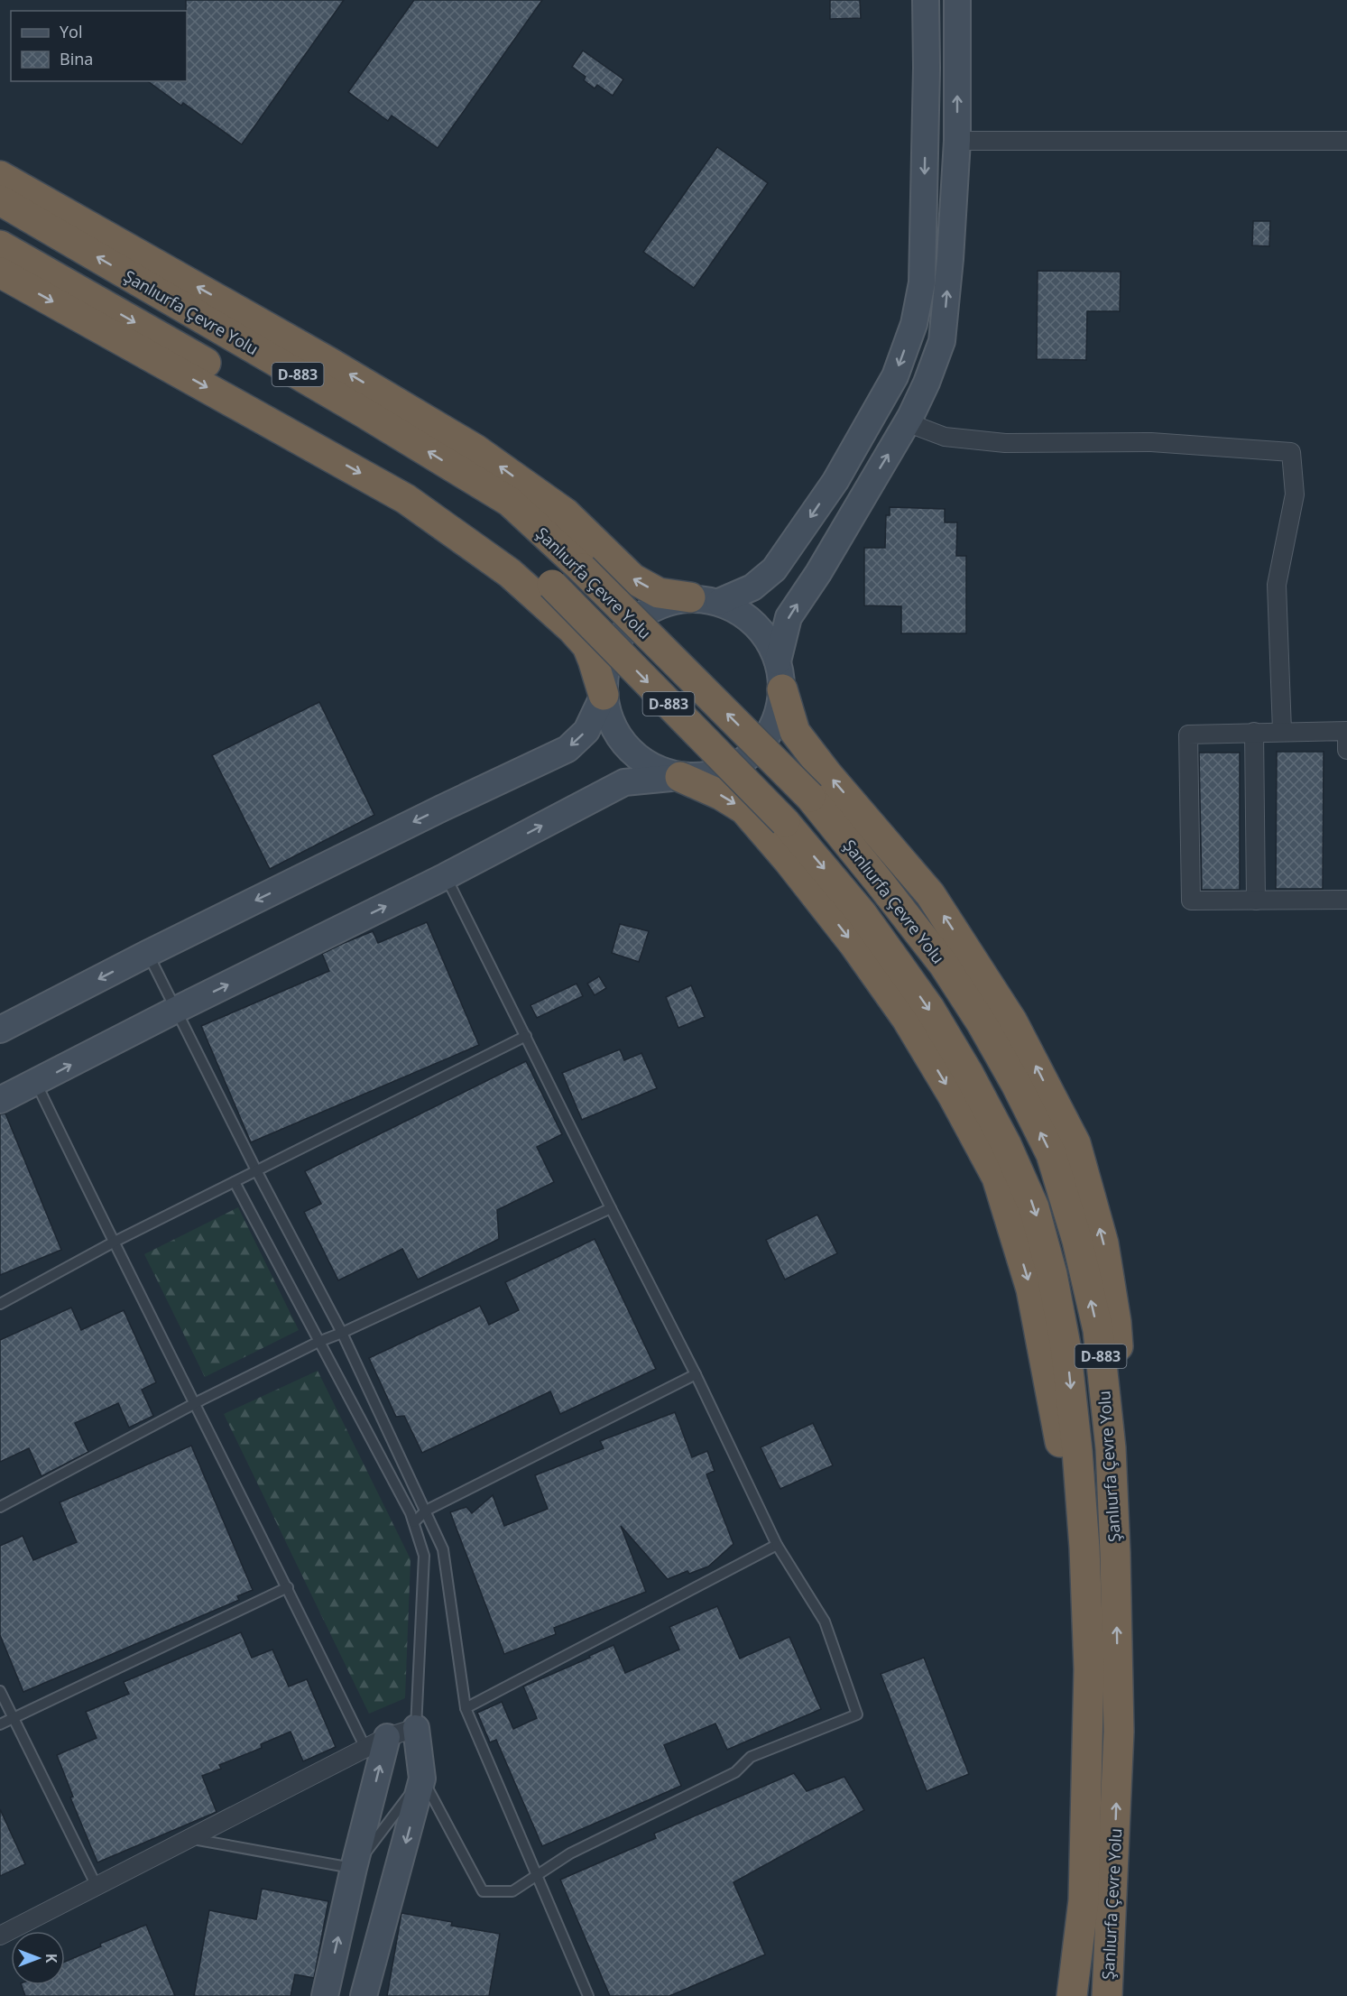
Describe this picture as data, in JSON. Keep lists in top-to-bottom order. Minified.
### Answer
{"streets":{"highway":["Şanlıurfa Çevre Yolu","D-883"]},"legend":["Yol","Bina"],"north":"right"}
